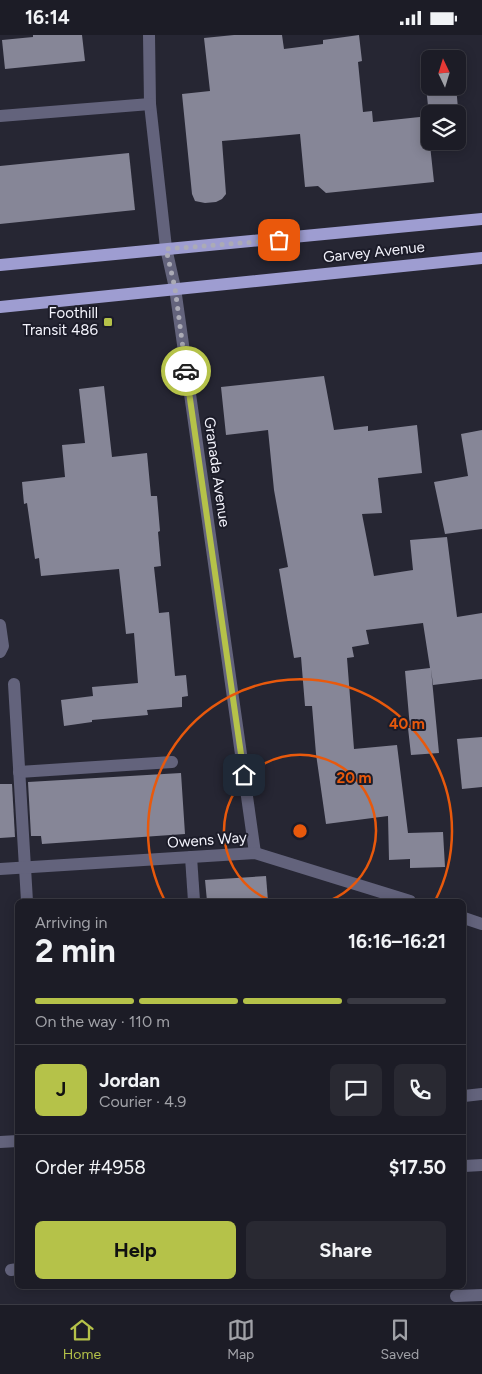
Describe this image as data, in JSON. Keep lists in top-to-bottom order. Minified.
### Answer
{"streets":{"main road":["Garvey Avenue"],"street":["Granada Avenue","Owens Way"]},"crossings":[["Garvey Avenue","Granada Avenue"],["Granada Avenue","Owens Way"]],"places":{"transit":["Foothill Transit 486"]},"north":"top","page":{"status":"16:14","heading":["2 min","Arriving in","16:16–16:21"],"panel":["Jordan","Courier · 4.9","Order #4958","$17.50"],"bar":"On the way · 110 m","round":"J","buttons":["Help","Share"],"tabs":["Home","Map","Saved"]},"rings":["40 m","20 m"]}
